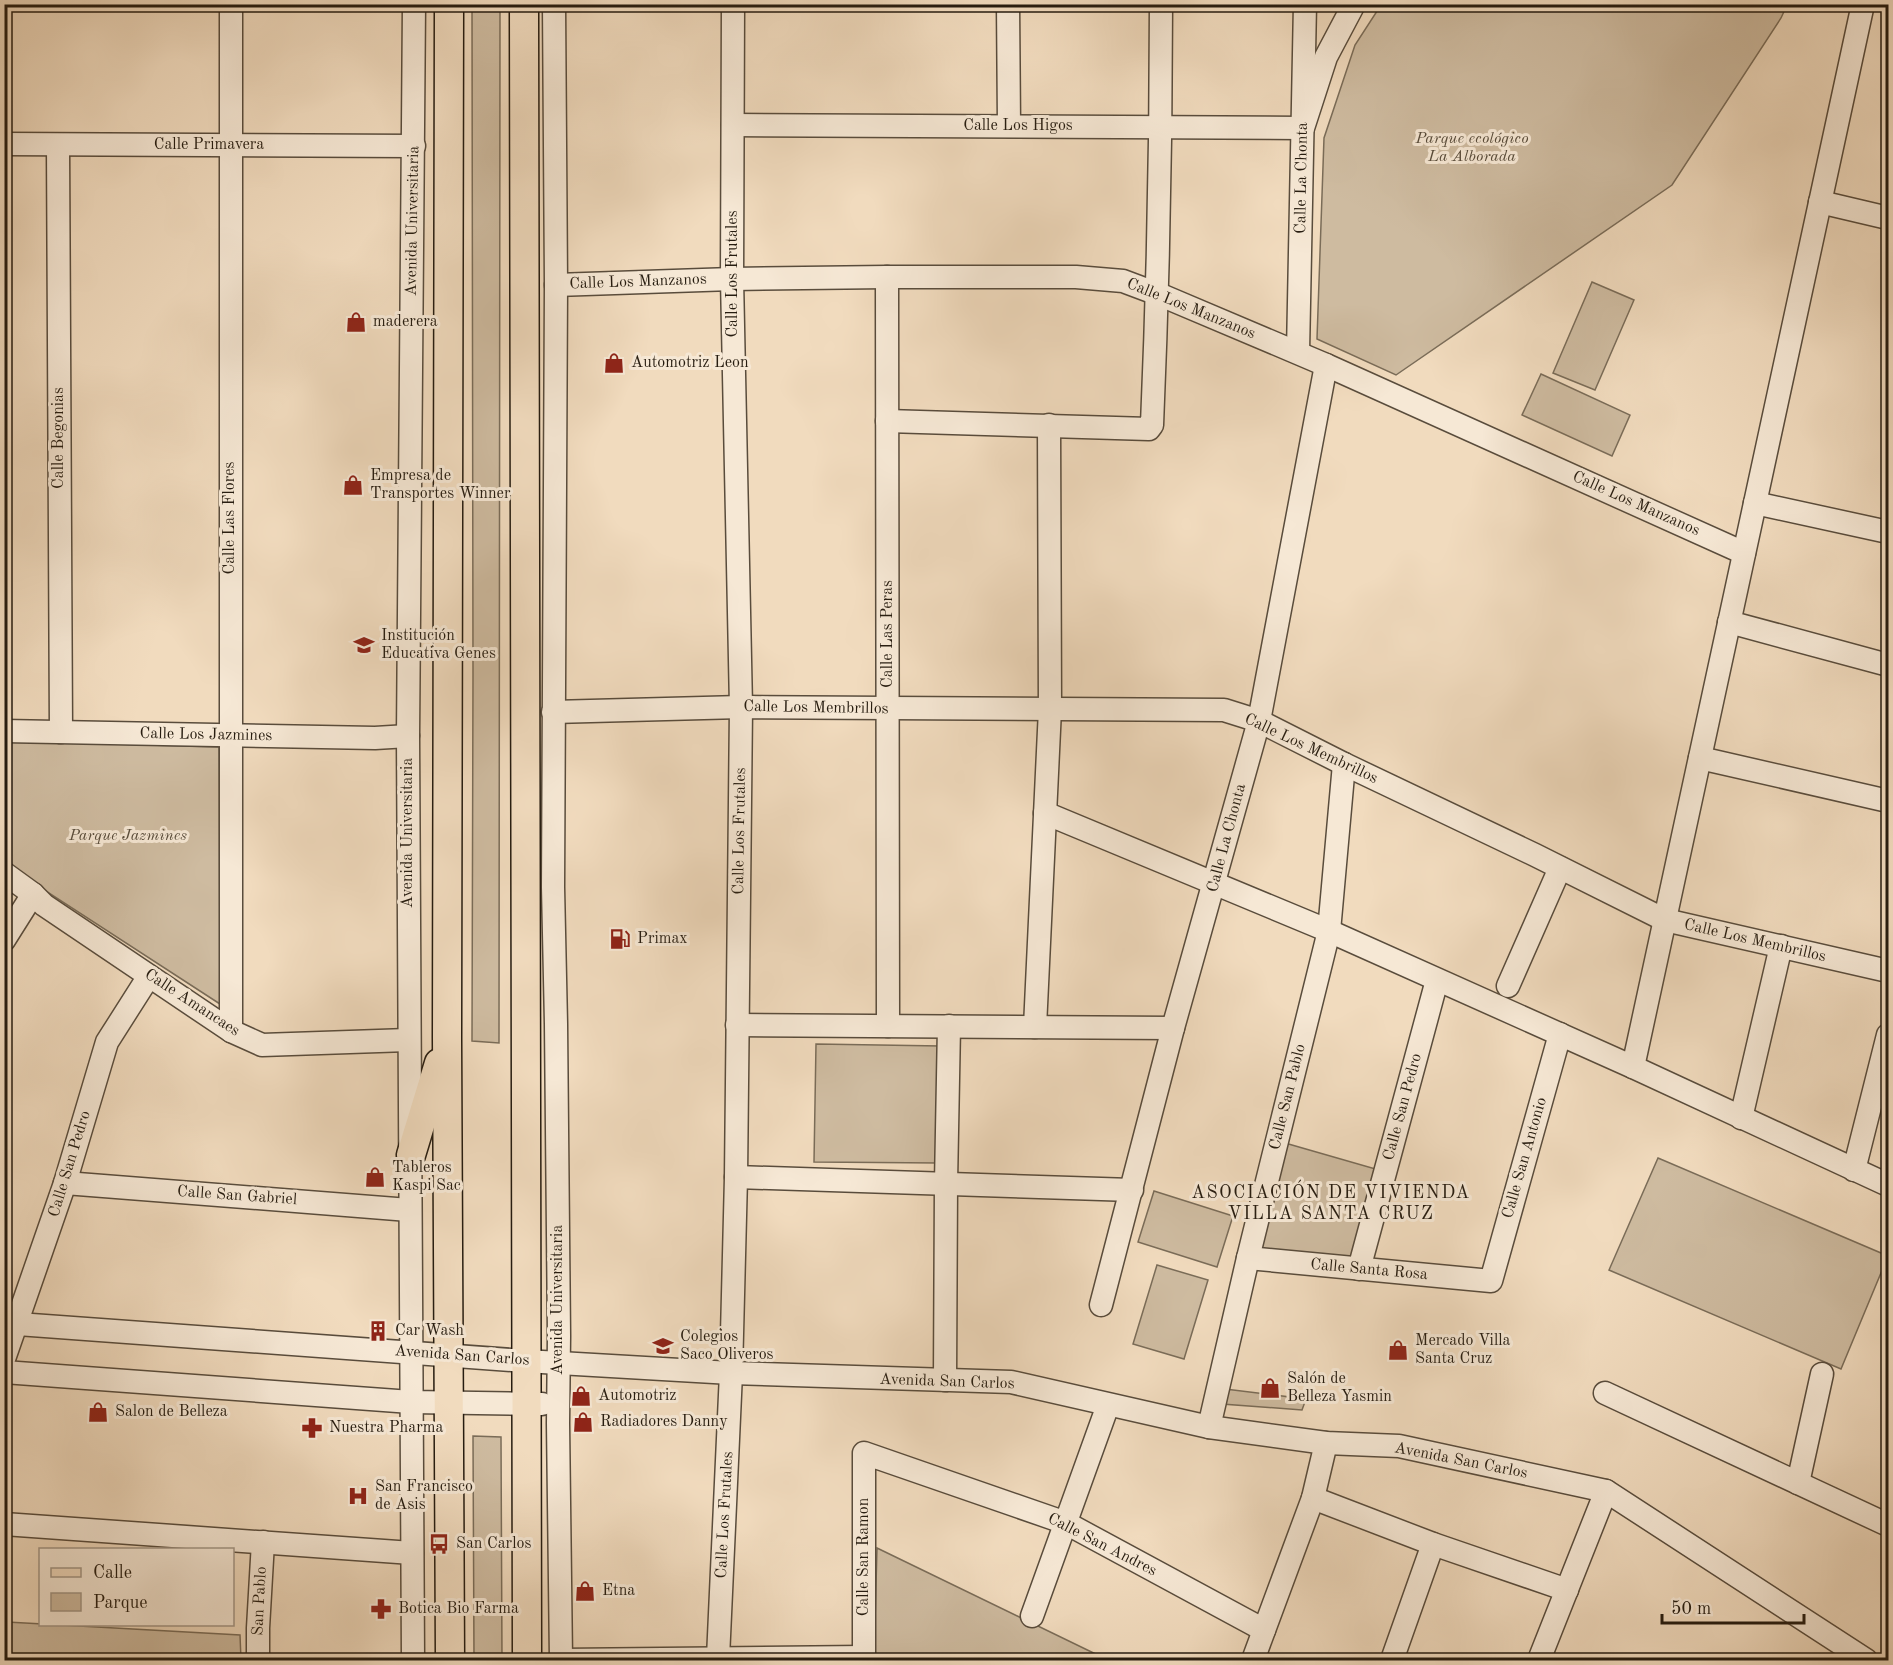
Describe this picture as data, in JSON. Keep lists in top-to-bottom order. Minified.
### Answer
{"streets":{"main road":["Avenida Universitaria"],"street":["Calle Los Higos","Calle Primavera","Calle La Chonta","Calle Los Frutales","Calle Los Manzanos","Calle Begonias","Calle Las Flores","Calle Las Peras","Calle Los Membrillos","Calle Los Jazmines","Calle Amancaes","Calle San Pablo","Calle San Pedro","Calle San Antonio","Calle San Gabriel","Calle Santa Rosa","Avenida San Carlos","Calle San Andres","Calle San Ramon","San Pablo"]},"crossings":[["Calle Los Higos","Calle La Chonta"],["Calle Los Higos","Calle Los Frutales"],["Calle Primavera","Avenida Universitaria"],["Calle Primavera","Calle Begonias"],["Calle Primavera","Calle Las Flores"],["Calle La Chonta","Calle Los Manzanos"],["Calle La Chonta","Calle Los Membrillos"],["Avenida Universitaria","Calle Los Manzanos"],["Avenida Universitaria","Calle Los Membrillos"],["Avenida Universitaria","Calle Los Jazmines"],["Avenida Universitaria","Calle Amancaes"],["Avenida Universitaria","Calle San Gabriel"],["Avenida Universitaria","Avenida San Carlos"],["Calle Los Frutales","Calle Los Manzanos"],["Calle Los Frutales","Calle Los Membrillos"],["Calle Los Frutales","Avenida San Carlos"],["Calle Los Manzanos","Calle Las Peras"],["Calle Begonias","Calle Los Jazmines"],["Calle Las Flores","Calle Los Jazmines"],["Calle Las Flores","Calle Amancaes"],["Calle Las Peras","Calle Los Membrillos"],["Calle Los Membrillos","Calle San Pablo"],["Calle Amancaes","Calle San Pedro"],["Calle San Pablo","Calle Santa Rosa"],["Calle San Pablo","Avenida San Carlos"],["Calle San Pedro","Calle San Gabriel"],["Calle San Pedro","Calle Santa Rosa"],["Calle San Pedro","Avenida San Carlos"],["Calle San Antonio","Calle Santa Rosa"],["Calle San Andres","Calle San Ramon"]],"districts":["ASOCIACIÓN DE VIVIENDA VILLA SANTA CRUZ"],"parks":["Parque ecológico La Alborada","Parque Jazmines"],"places":{"shop":["maderera","Automotriz Leon","Empresa de Transportes Winner","Tableros Kaspi Sac","Mercado Villa Santa Cruz","Salón de Belleza Yasmin","Automotriz","Salon de Belleza","Radiadores Danny","Etna"],"school or university":["Institución Educativa Genes","Colegios Saco Oliveros"],"fuel station":["Primax"],"building":["Car Wash"],"pharmacy":["Nuestra Pharma","Botica Bio Farma"],"hospital":["San Francisco de Asis"],"bus stop":["San Carlos"]},"legend":["Calle","Parque"],"scale_bar":"50 m"}
